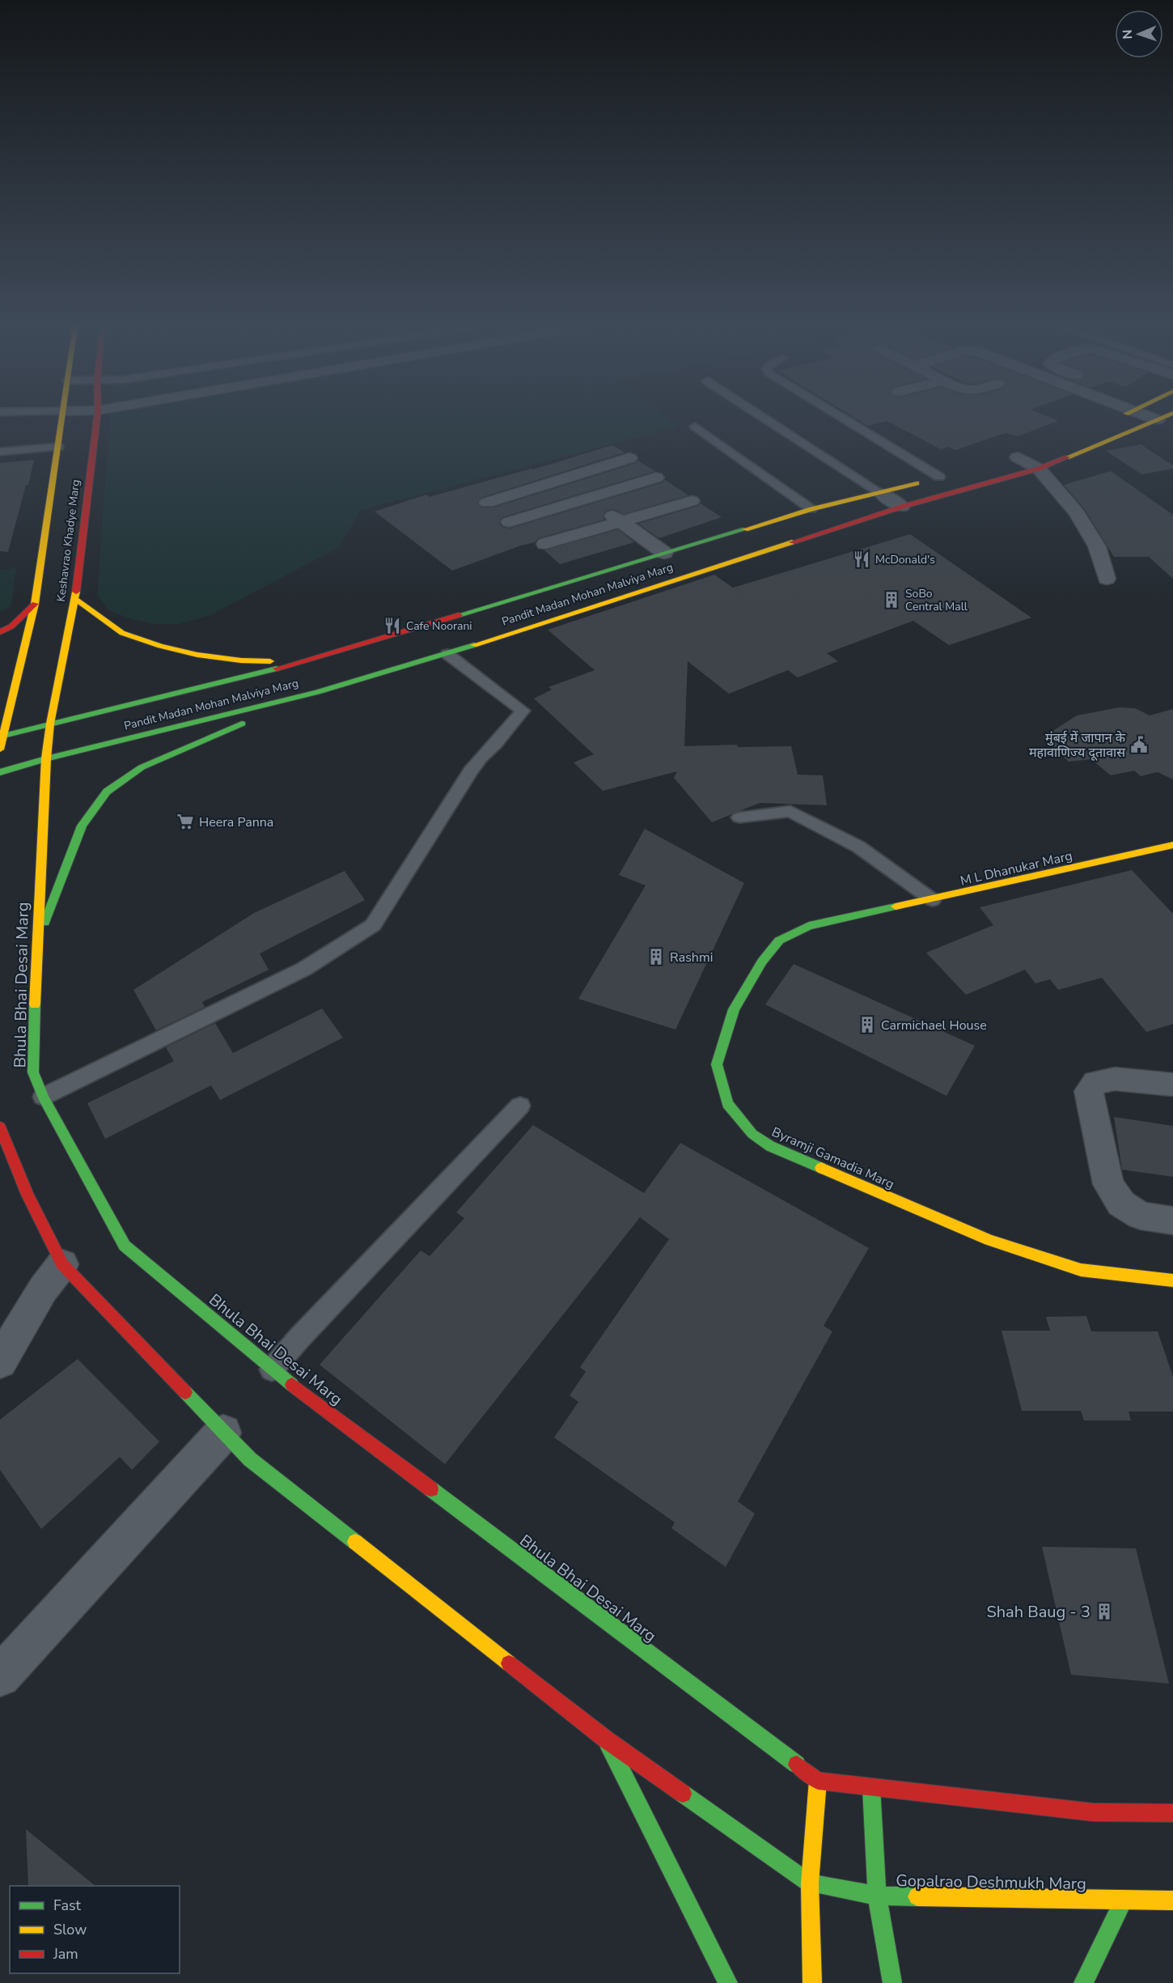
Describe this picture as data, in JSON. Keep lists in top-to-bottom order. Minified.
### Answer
{"streets":{"main road":["Keshavrao Khadye Marg","Pandit Madan Mohan Malviya Marg","M L Dhanukar Marg","Bhula Bhai Desai Marg","Byramji Gamadia Marg","Gopalrao Deshmukh Marg"]},"crossings":[["Keshavrao Khadye Marg","Pandit Madan Mohan Malviya Marg"],["Keshavrao Khadye Marg","Bhula Bhai Desai Marg"],["Pandit Madan Mohan Malviya Marg","Bhula Bhai Desai Marg"],["M L Dhanukar Marg","Byramji Gamadia Marg"]],"places":{"restaurant":["McDonald's","Cafe Noorani"],"building":["SoBo Central Mall","Rashmi","Carmichael House","Shah Baug - 3"],"public building":["मुंबई में जापान के महावाणिज्य दूतावास"],"supermarket":["Heera Panna"]},"legend":["Fast","Slow","Jam"],"north":"left"}
